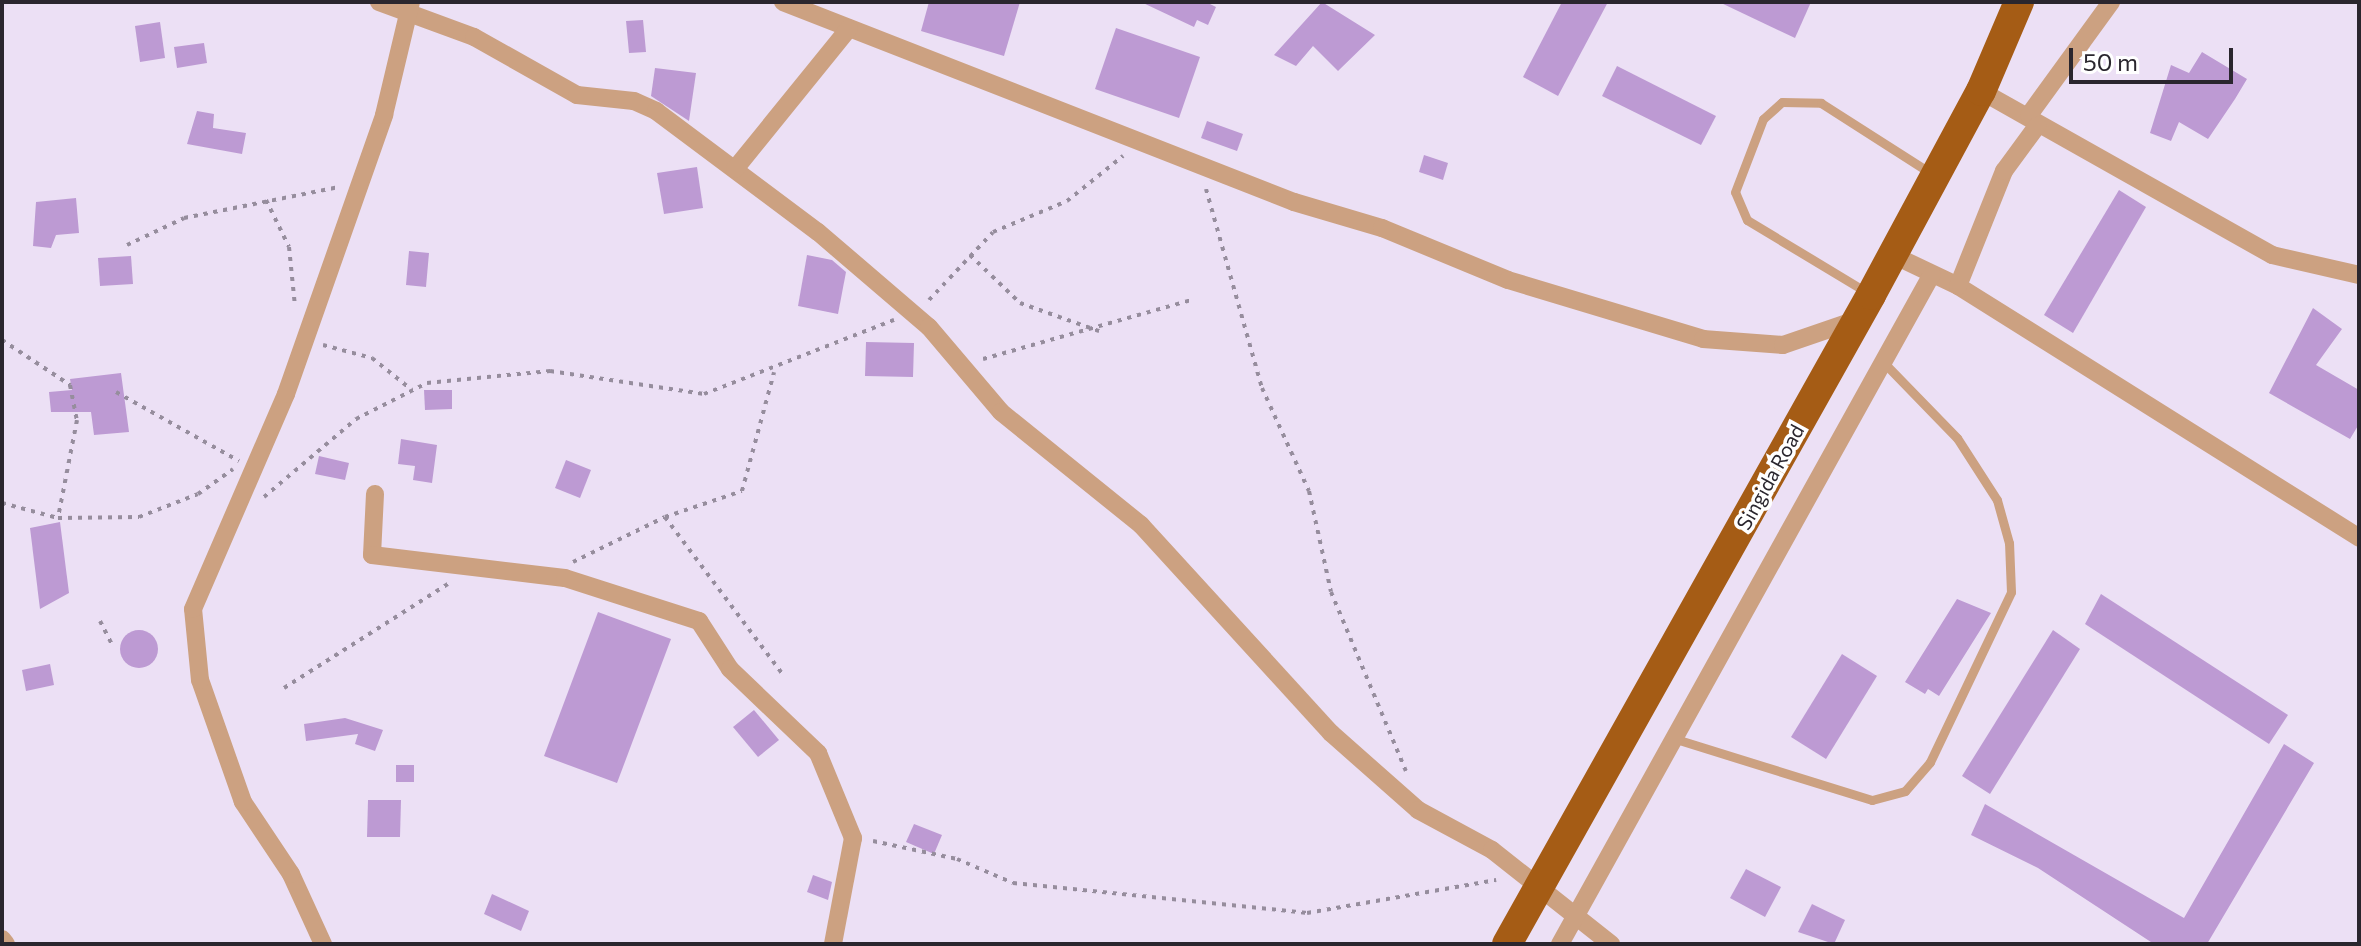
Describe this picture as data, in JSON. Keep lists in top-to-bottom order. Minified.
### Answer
{"streets":{"highway":["Singida Road"]},"scale_bar":"50 m"}
